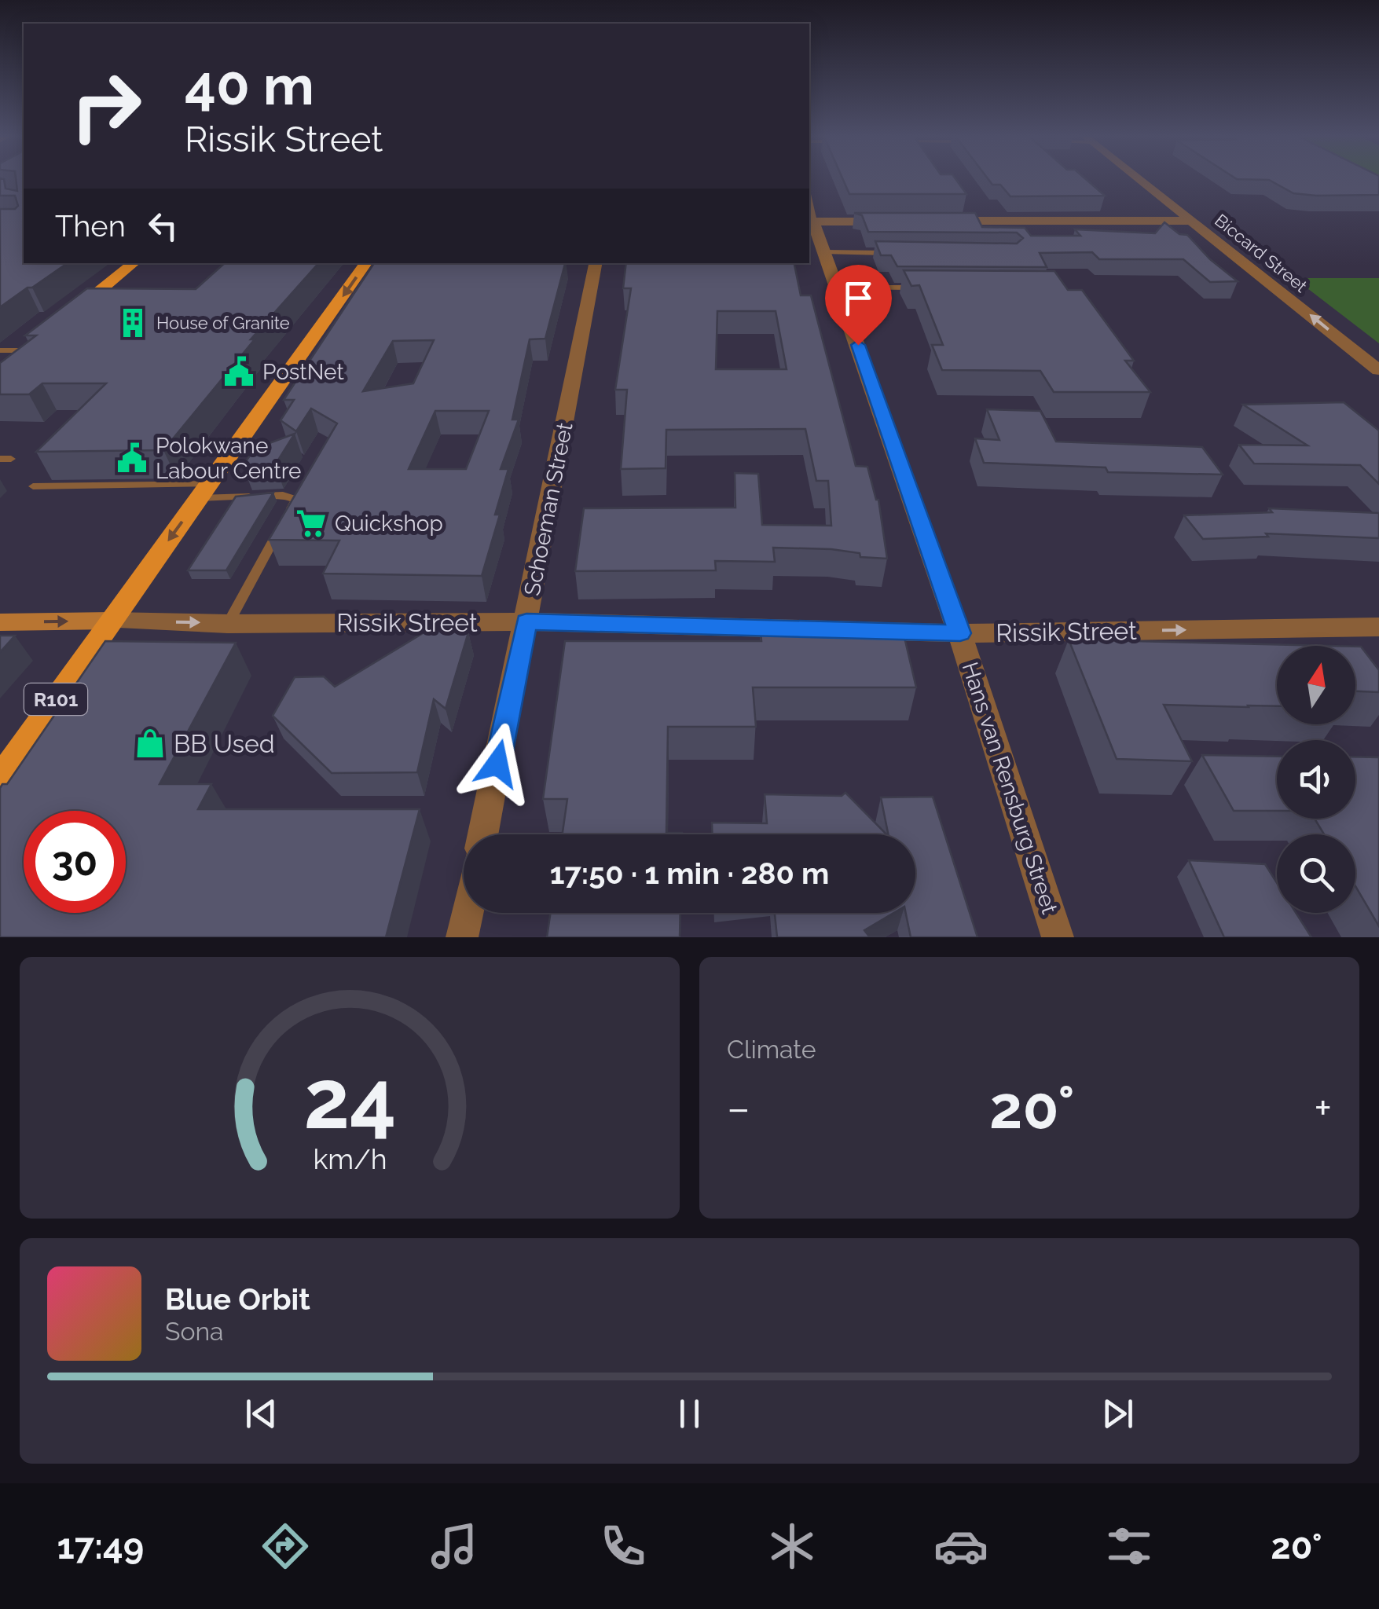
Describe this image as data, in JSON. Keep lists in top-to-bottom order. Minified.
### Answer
{"streets":{"main road":["Rissik Street","R101"],"street":["Biccard Street","Schoeman Street","Hans van Rensburg Street"]},"crossings":[["Schoeman Street","Rissik Street"],["Rissik Street","R101"],["Rissik Street","Hans van Rensburg Street"]],"one_way":["Biccard Street","Rissik Street"],"places":{"building":["House of Granite"],"public building":["PostNet","Polokwane Labour Centre"],"supermarket":["Quickshop"],"shop":["BB Used"]},"north":"top","page":{"turn":["40 m","Rissik Street"],"then":"Then","limit":"30","trip":"17:50 · 1 min · 280 m","tile":"Climate","heat":["−","20°","+"],"song":["Blue Orbit","Sona"],"tabs":["17:49","20°"],"gauge":["24","km/h"]}}
